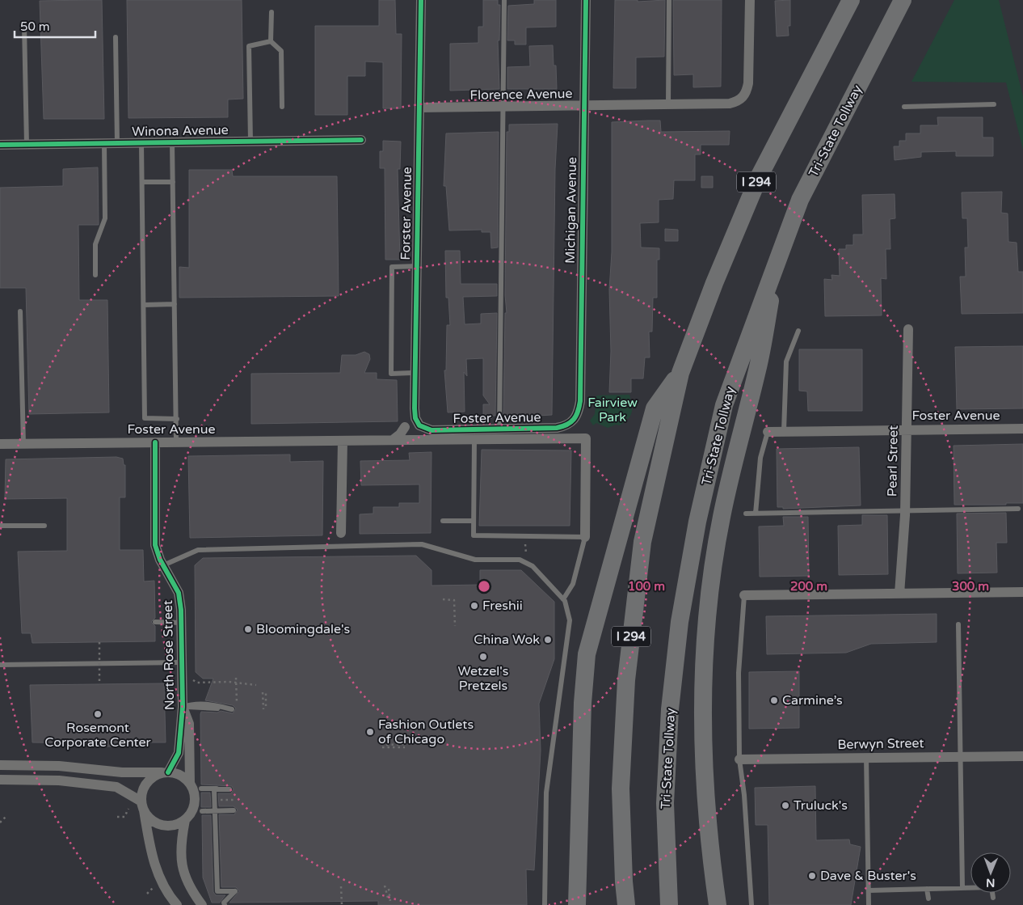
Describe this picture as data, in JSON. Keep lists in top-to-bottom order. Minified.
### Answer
{"streets":{"highway":["Tri-State Tollway","I 294"],"street":["Florence Avenue","Winona Avenue","Michigan Avenue","Forster Avenue","Foster Avenue","Pearl Street","North Rose Street","Berwyn Street"]},"crossings":[["Florence Avenue","Michigan Avenue"],["Florence Avenue","Forster Avenue"],["Michigan Avenue","Foster Avenue"],["Forster Avenue","Foster Avenue"],["Foster Avenue","Pearl Street"],["Foster Avenue","North Rose Street"]],"parks":["Fairview Park"],"places":["Freshii","Bloomingdale's","China Wok","Wetzel's Pretzels","Carmine’s","Rosemont Corporate Center","Fashion Outlets of Chicago","Truluck's","Dave & Buster's"],"scale_bar":"50 m","north":"bottom","rings":["100 m","200 m","300 m"]}
